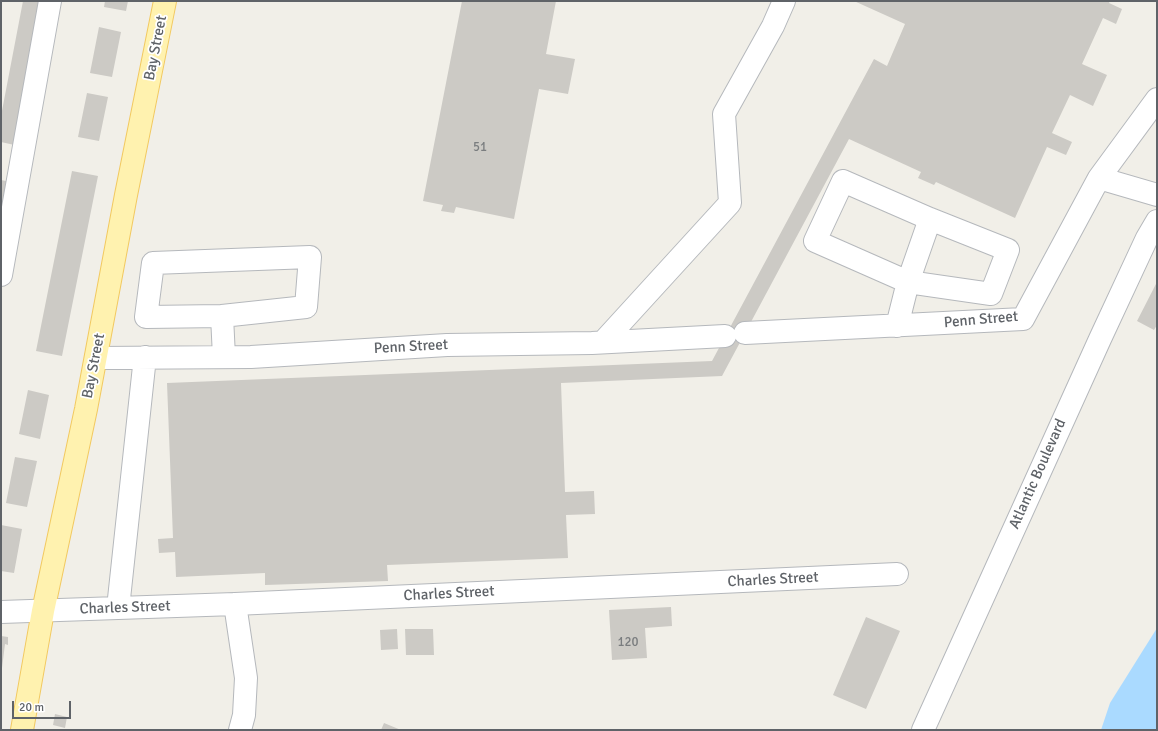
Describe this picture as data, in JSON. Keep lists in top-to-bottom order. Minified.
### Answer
{"streets":{"main road":["Bay Street"],"street":["Penn Street","Atlantic Boulevard","Charles Street"]},"crossings":[["Bay Street","Penn Street"],["Bay Street","Charles Street"]],"house_numbers":["51","120"],"scale_bar":"20 m"}
